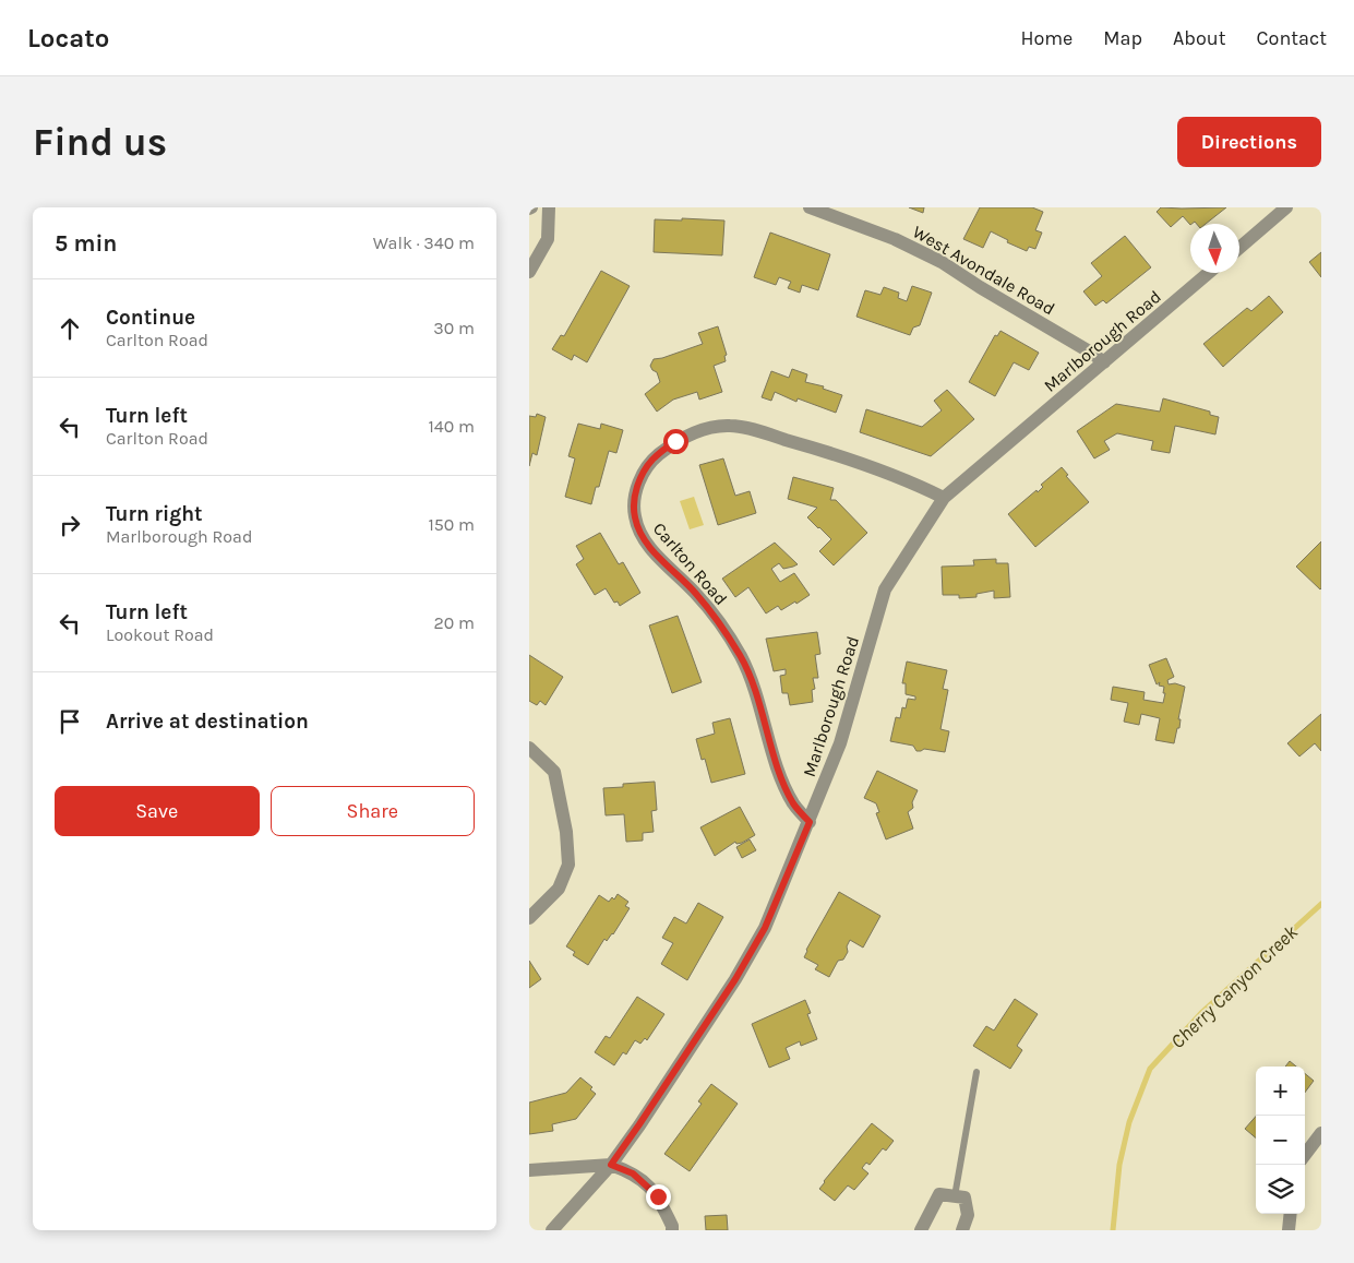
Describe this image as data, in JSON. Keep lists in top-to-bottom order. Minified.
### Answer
{"streets":{"street":["West Avondale Road","Marlborough Road","Carlton Road"]},"crossings":[["West Avondale Road","Marlborough Road"],["Marlborough Road","Carlton Road"]],"water":["Cherry Canyon Creek"],"north":"bottom","page":{"header":"Locato","nav":["Home","Map","About","Contact"],"buttons":["Directions",["Save","Share"]],"title":"Find us","heading":["5 min","Walk · 340 m"],"list":[["Continue","Carlton Road","30 m"],["Turn left","Carlton Road","140 m"],["Turn right","Marlborough Road","150 m"],["Turn left","Lookout Road","20 m"],"Arrive at destination"],"map_buttons":["+","−"]}}
